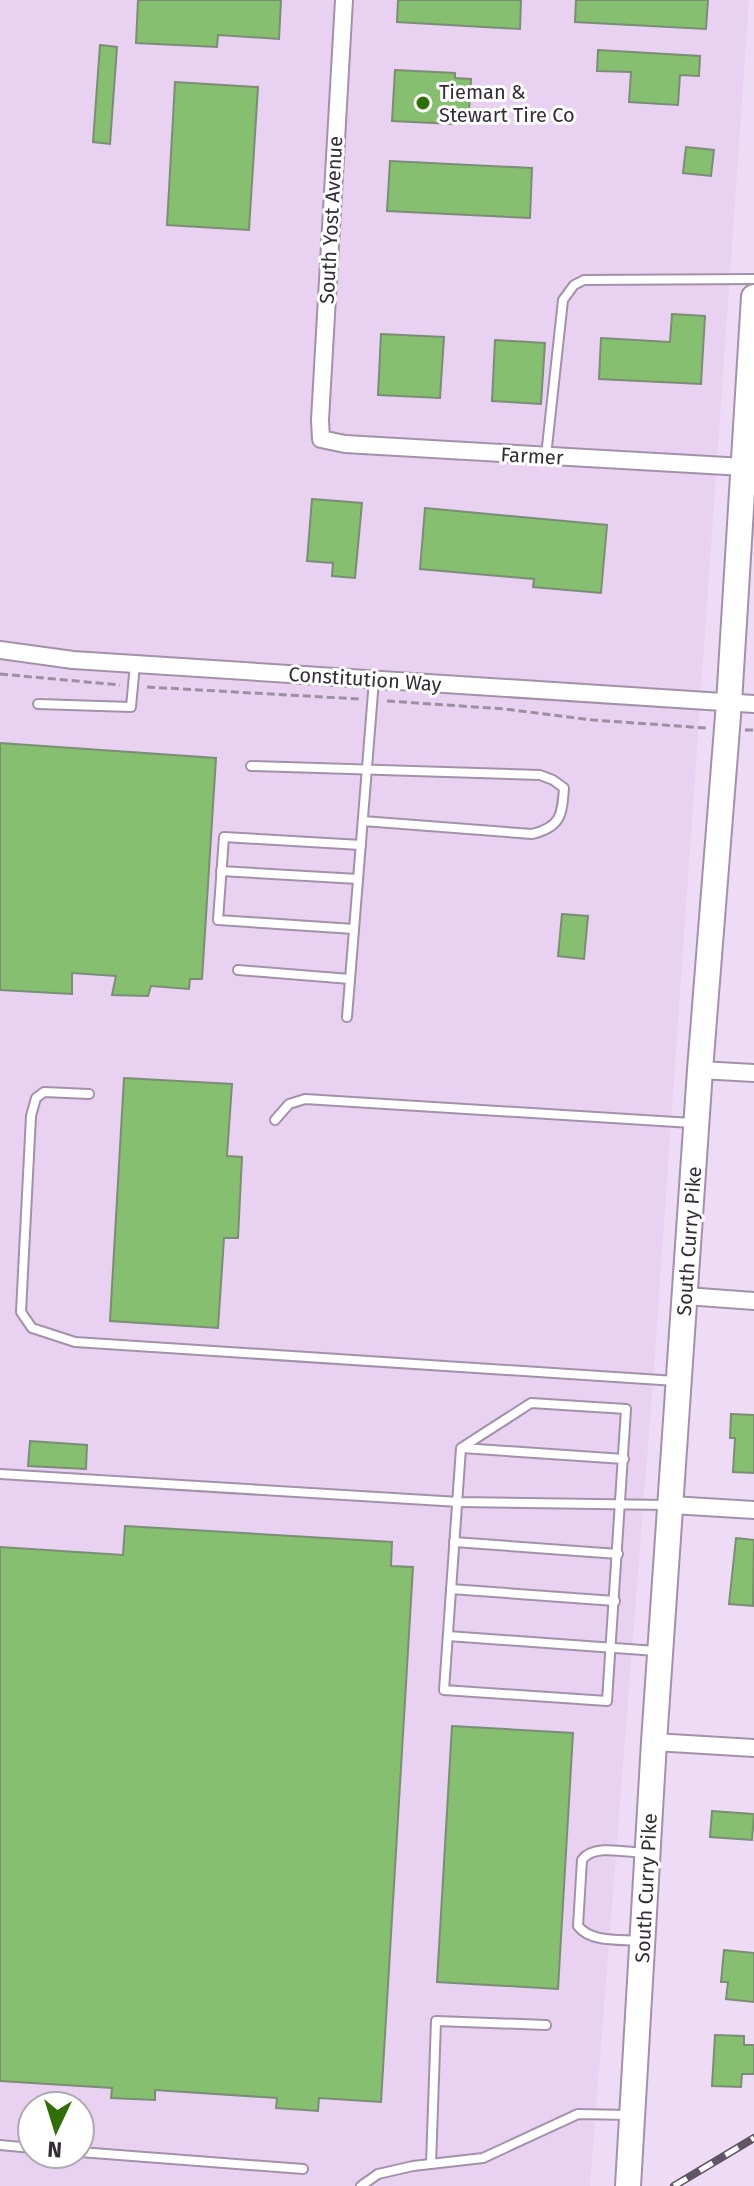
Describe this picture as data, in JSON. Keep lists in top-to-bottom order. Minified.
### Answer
{"streets":{"main road":["South Curry Pike"],"street":["South Yost Avenue","Farmer","Constitution Way"]},"crossings":[["South Yost Avenue","Farmer"],["Farmer","South Curry Pike"],["Constitution Way","South Curry Pike"]],"places":["Tieman & Stewart Tire Co"],"north":"bottom"}
